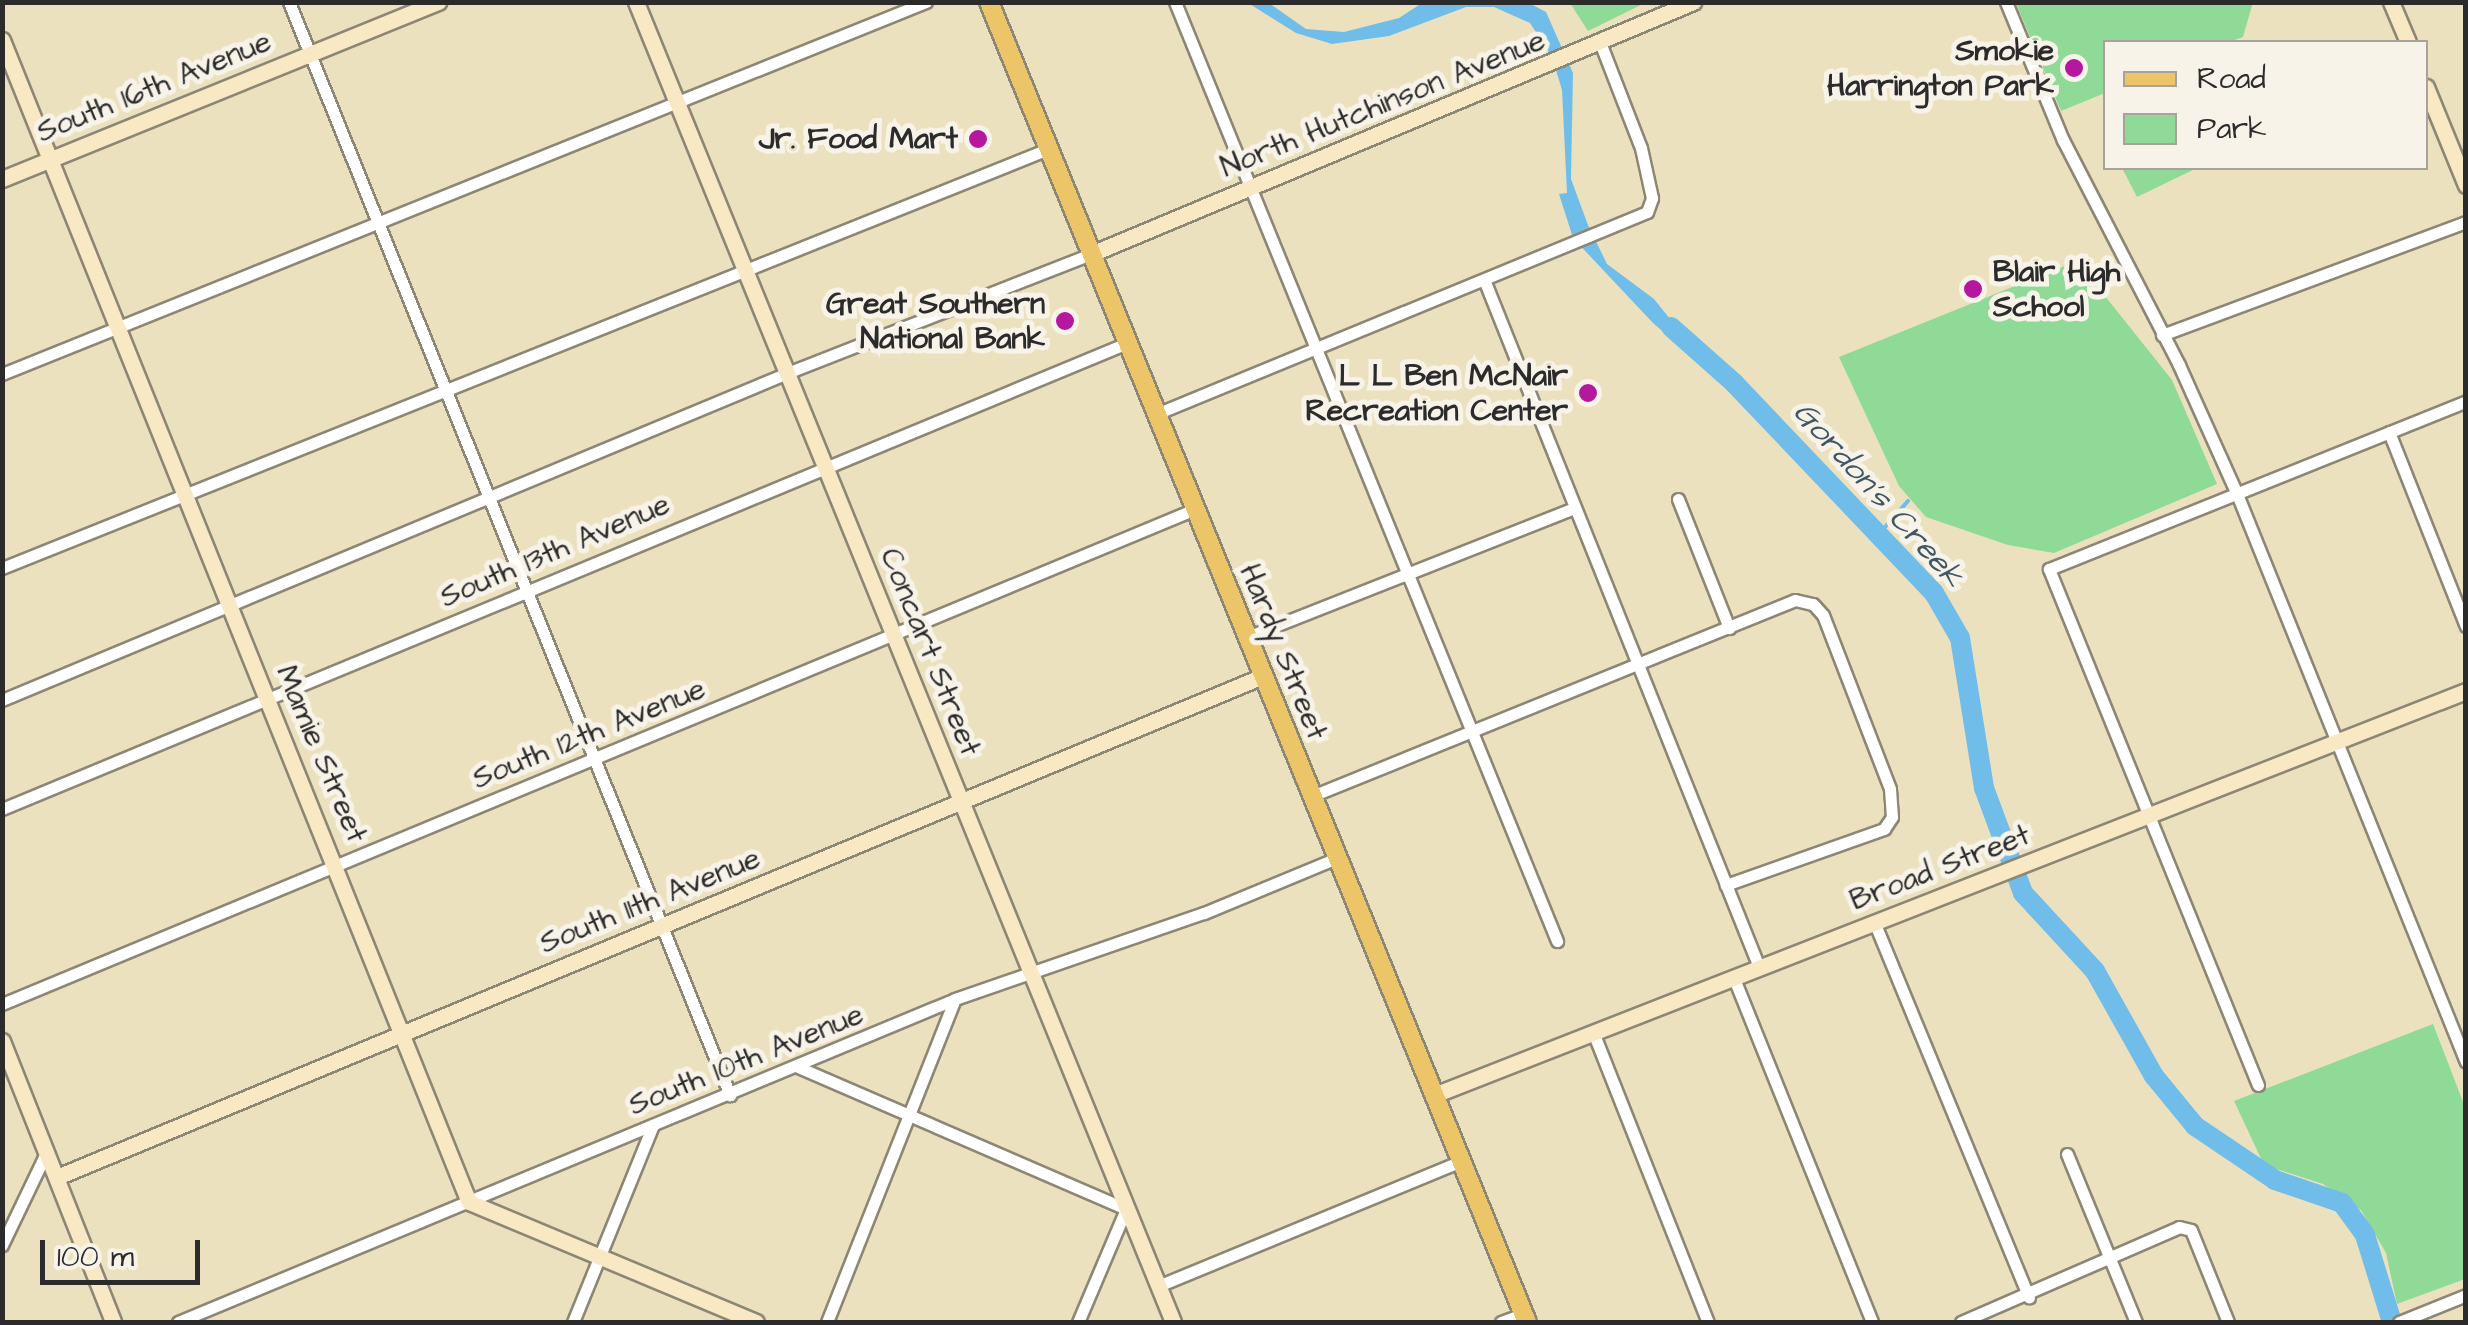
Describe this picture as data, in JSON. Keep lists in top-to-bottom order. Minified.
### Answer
{"streets":{"main road":["Hardy Street"],"street":["South 16th Avenue","North Hutchinson Avenue","South 13th Avenue","Concart Street","South 12th Avenue","Mamie Street","Broad Street","South 11th Avenue","South 10th Avenue"]},"crossings":[["South 16th Avenue","Mamie Street"],["North Hutchinson Avenue","Hardy Street"],["South 13th Avenue","Concart Street"],["South 13th Avenue","Hardy Street"],["South 13th Avenue","Mamie Street"],["Concart Street","South 12th Avenue"],["Concart Street","South 11th Avenue"],["Concart Street","South 10th Avenue"],["Hardy Street","South 12th Avenue"],["Hardy Street","Broad Street"],["Hardy Street","South 11th Avenue"],["Hardy Street","South 10th Avenue"],["South 12th Avenue","Mamie Street"],["Mamie Street","South 11th Avenue"],["Mamie Street","South 10th Avenue"]],"water":["Gordon's Creek"],"places":["Smokie Harrington Park","Jr. Food Mart","Blair High School","Great Southern National Bank","L L Ben McNair Recreation Center"],"legend":["Road","Park"],"scale_bar":"100 m"}
